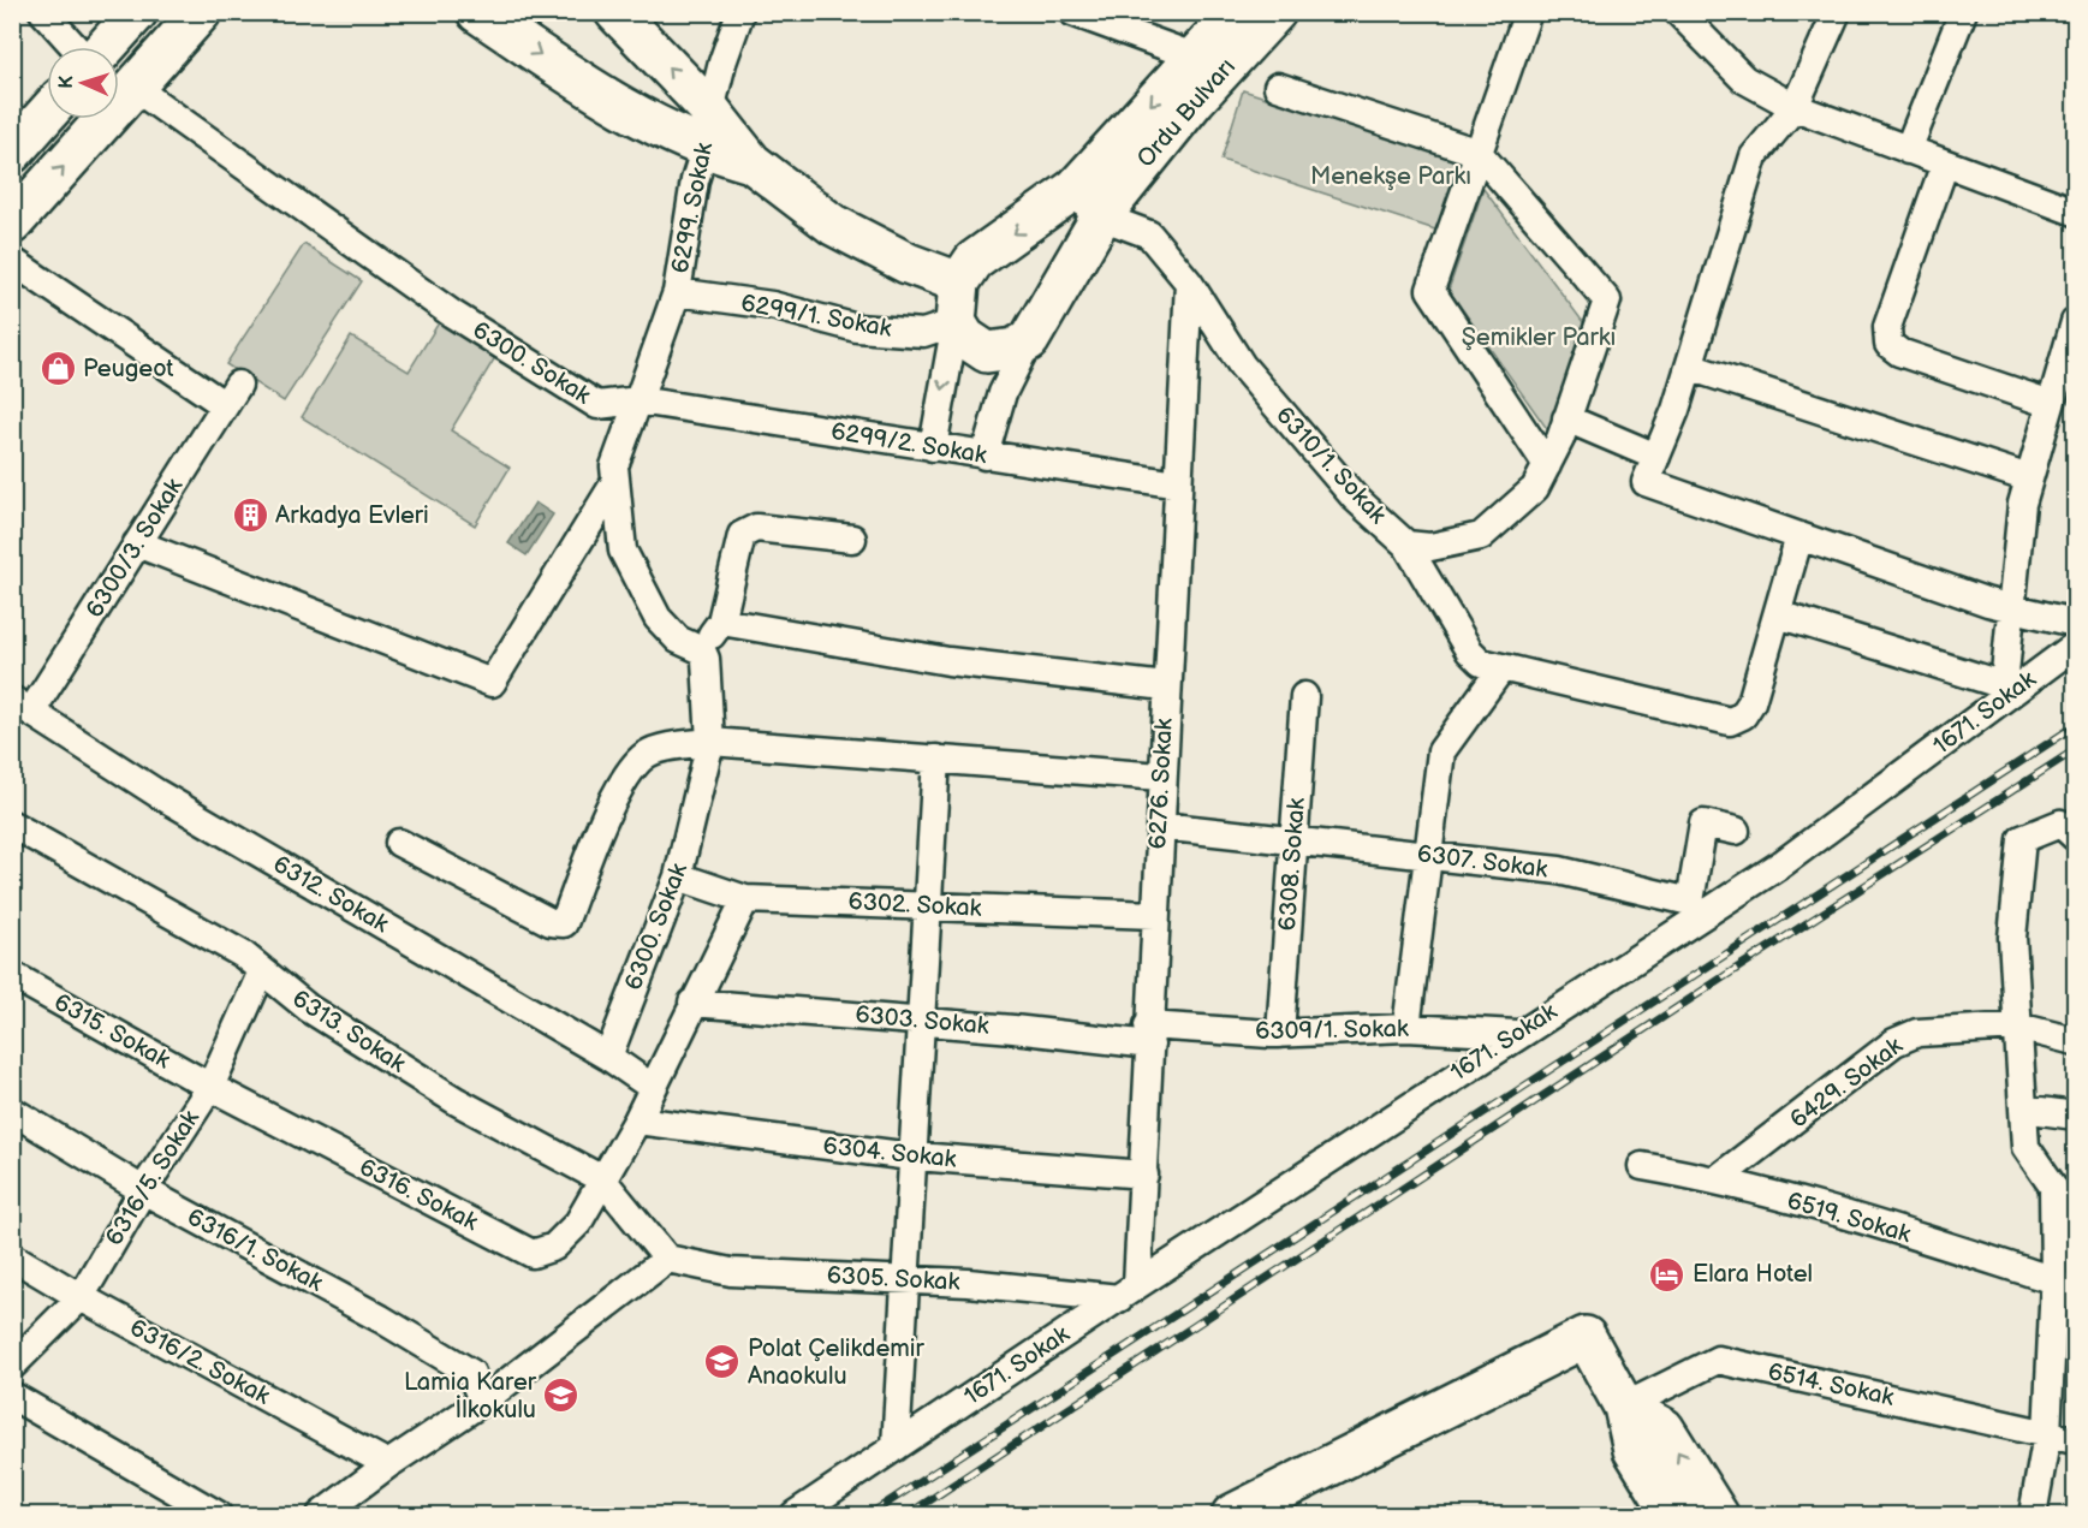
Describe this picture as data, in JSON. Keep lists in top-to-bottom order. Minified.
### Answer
{"streets":{"main road":["Ordu Bulvarı"],"street":["6299. Sokak","6299/1. Sokak","6300. Sokak","6299/2. Sokak","6310/1. Sokak","6300/3. Sokak","1671. Sokak","6276. Sokak","6307. Sokak","6308. Sokak","6312. Sokak","6302. Sokak","6303. Sokak","6309/1. Sokak","6315. Sokak","6313. Sokak","6429. Sokak","6304. Sokak","6316/5. Sokak","6316. Sokak","6519. Sokak","6316/1. Sokak","6305. Sokak","6316/2. Sokak","6514. Sokak"]},"crossings":[["Ordu Bulvarı","6299/2. Sokak"],["Ordu Bulvarı","6310/1. Sokak"],["6299. Sokak","6299/1. Sokak"],["6299. Sokak","6300. Sokak"],["6299. Sokak","6299/2. Sokak"],["6300. Sokak","6299/2. Sokak"],["6300. Sokak","6312. Sokak"],["6300. Sokak","6302. Sokak"],["6299/2. Sokak","6276. Sokak"],["6310/1. Sokak","6276. Sokak"],["6300/3. Sokak","6312. Sokak"],["1671. Sokak","6276. Sokak"],["1671. Sokak","6309/1. Sokak"],["1671. Sokak","6305. Sokak"],["6276. Sokak","6307. Sokak"],["6276. Sokak","6302. Sokak"],["6276. Sokak","6303. Sokak"],["6276. Sokak","6309/1. Sokak"],["6276. Sokak","6304. Sokak"],["6276. Sokak","6305. Sokak"],["6307. Sokak","6308. Sokak"],["6308. Sokak","6309/1. Sokak"],["6312. Sokak","6316. Sokak"],["6302. Sokak","6316. Sokak"],["6303. Sokak","6309/1. Sokak"],["6303. Sokak","6316. Sokak"],["6315. Sokak","6316/5. Sokak"],["6315. Sokak","6316. Sokak"],["6313. Sokak","6316/5. Sokak"],["6313. Sokak","6316. Sokak"],["6313. Sokak","6305. Sokak"],["6429. Sokak","6519. Sokak"],["6304. Sokak","6316. Sokak"],["6316/5. Sokak","6316. Sokak"],["6316/5. Sokak","6316/1. Sokak"],["6316/5. Sokak","6316/2. Sokak"]],"parks":["Menekşe Parkı","Şemikler Parkı"],"places":{"shop":["Peugeot"],"building":["Arkadya Evleri"],"hotel":["Elara Hotel"],"school or university":["Polat Çelikdemir Anaokulu","Lamia Karer İlkokulu"]},"north":"left"}
